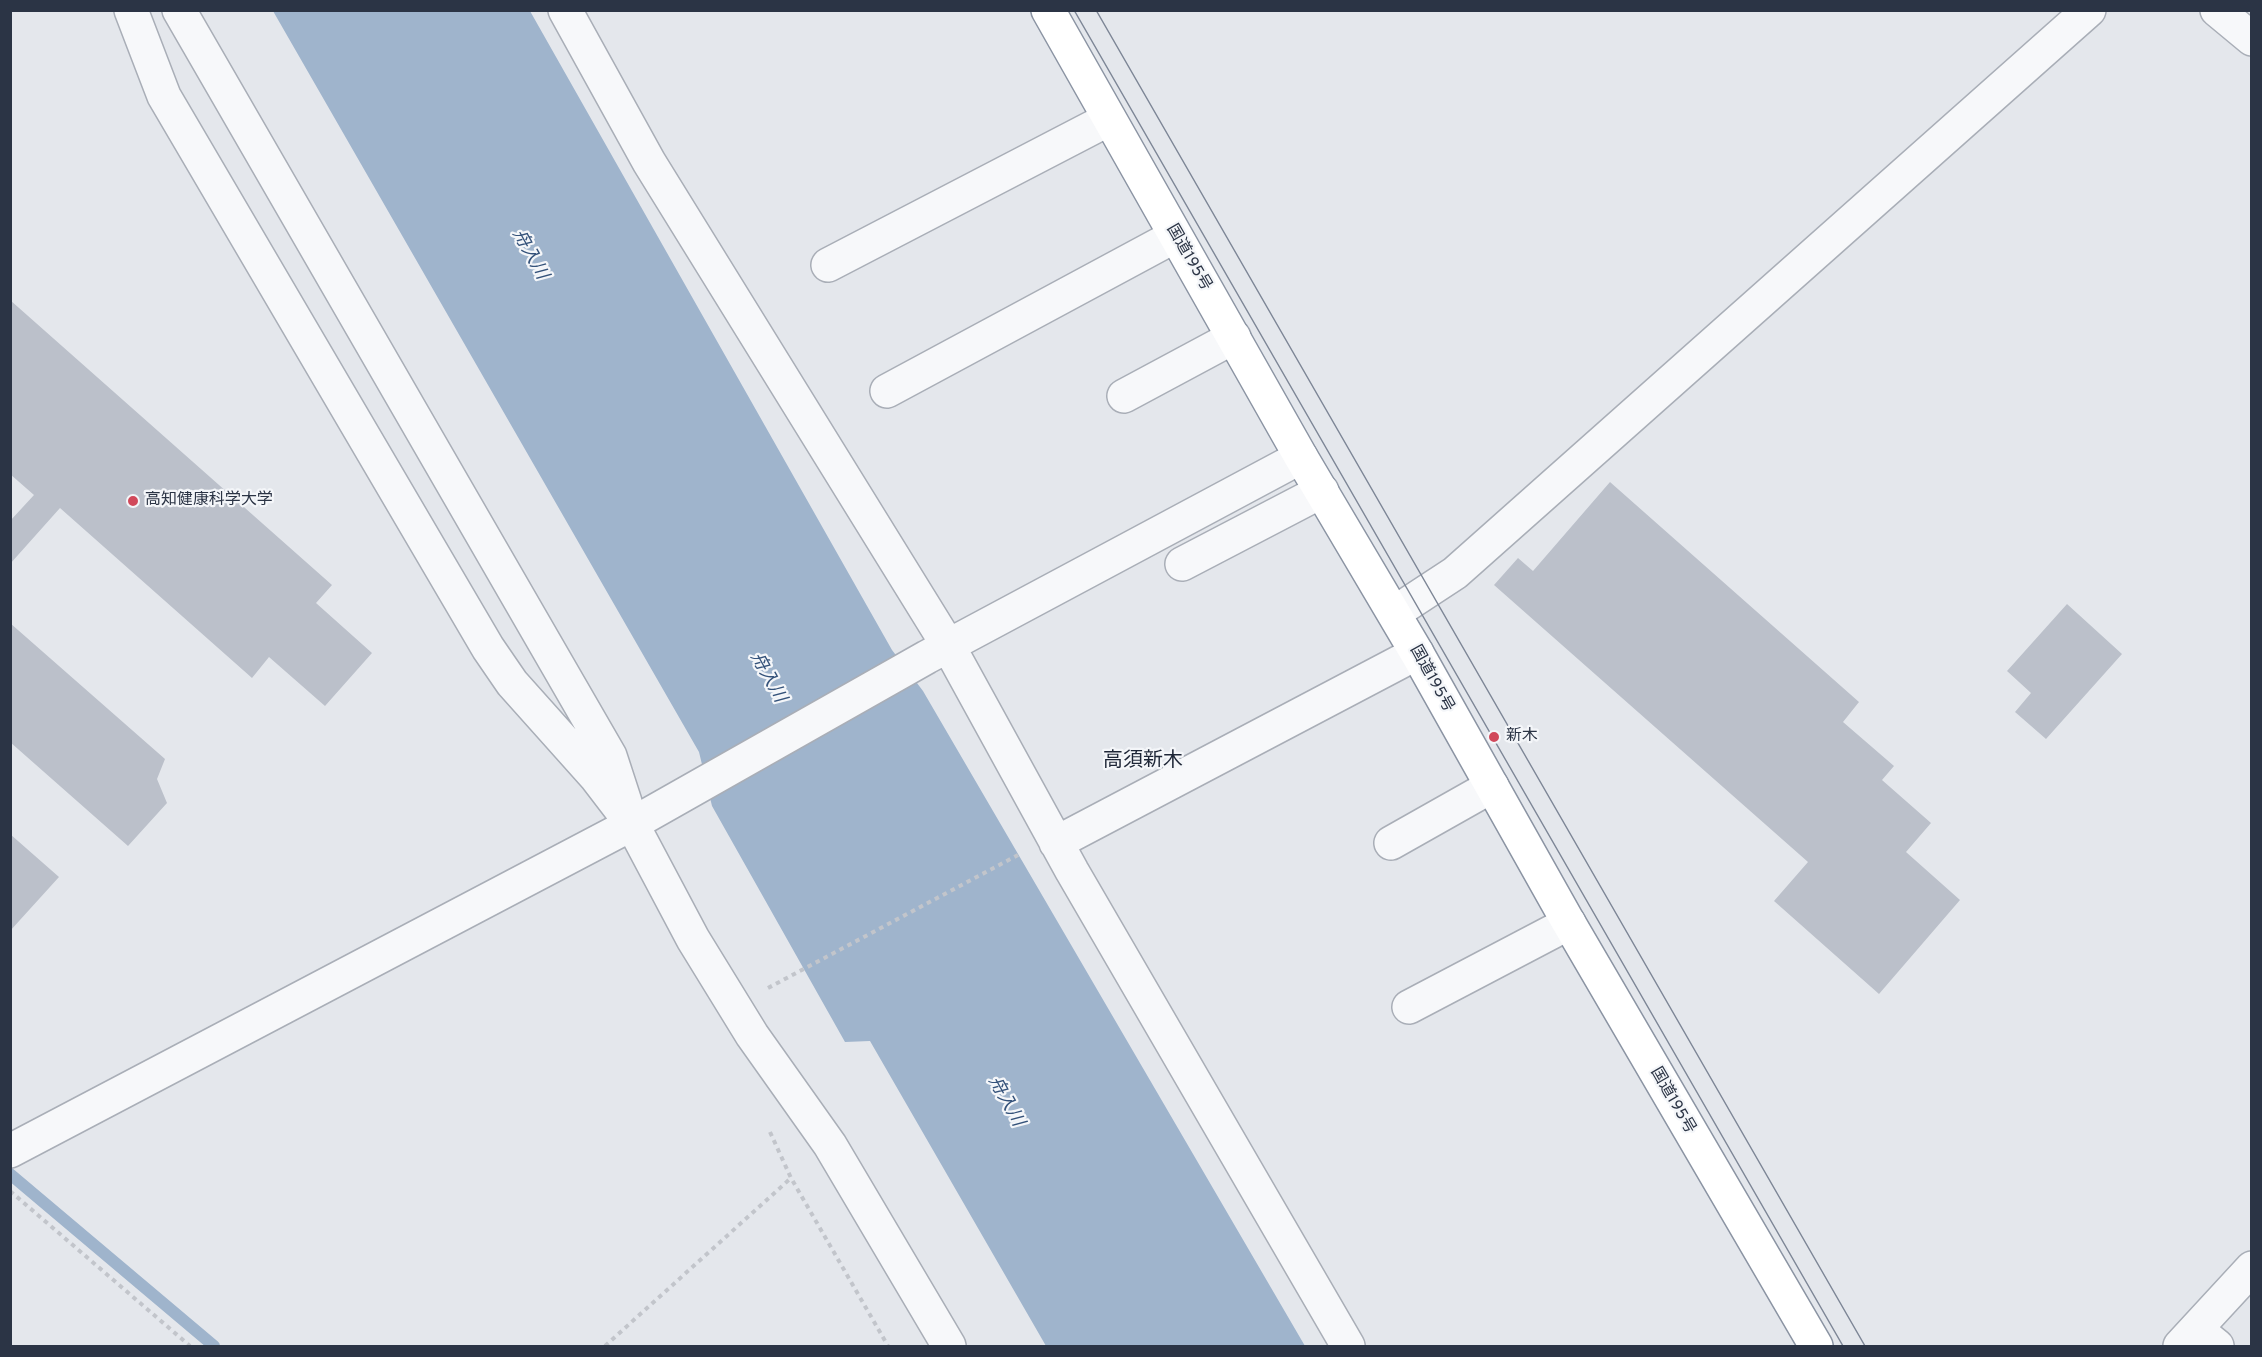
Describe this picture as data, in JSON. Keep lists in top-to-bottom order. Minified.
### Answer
{"streets":{"highway":["国道195号"]},"districts":["高須新木"],"water":["舟入川"],"places":["高知健康科学大学","新木"]}
